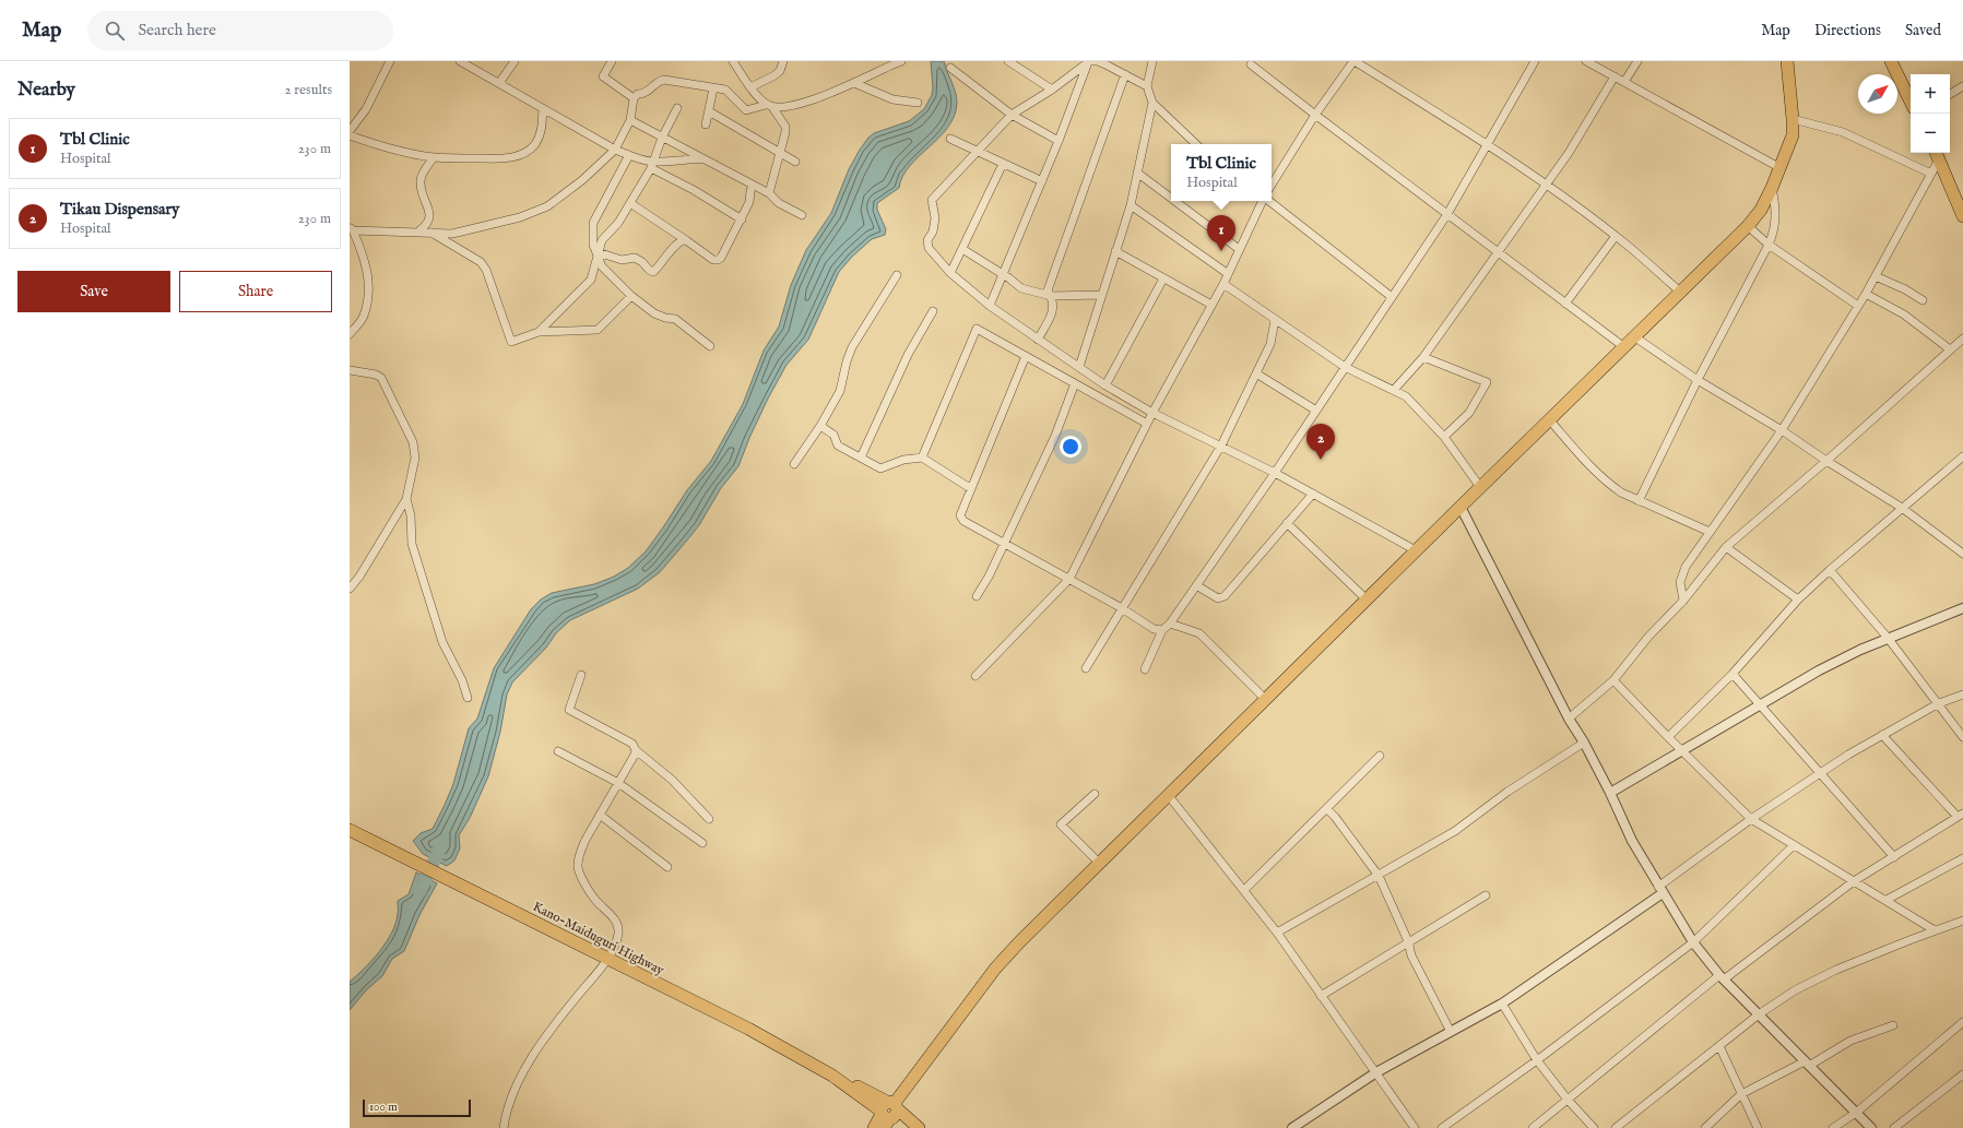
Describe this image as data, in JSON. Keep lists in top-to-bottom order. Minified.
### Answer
{"streets":{"main road":["Kano-Maiduguri Highway"]},"scale_bar":"100 m","north":"top right","page":{"header":"Map","search":"Search here","nav":["Map","Directions","Saved"],"heading":["Nearby","2 results"],"map_buttons":["+","−"],"list":[{"mark":"1","name":"Tbl Clinic","note":"Hospital","value":"230 m"},{"mark":"2","name":"Tikau Dispensary","note":"Hospital","value":"230 m"}],"popup":["Tbl Clinic","Hospital"],"pins":["1","2"],"buttons":["Save","Share"],"scale":"100 m"}}
